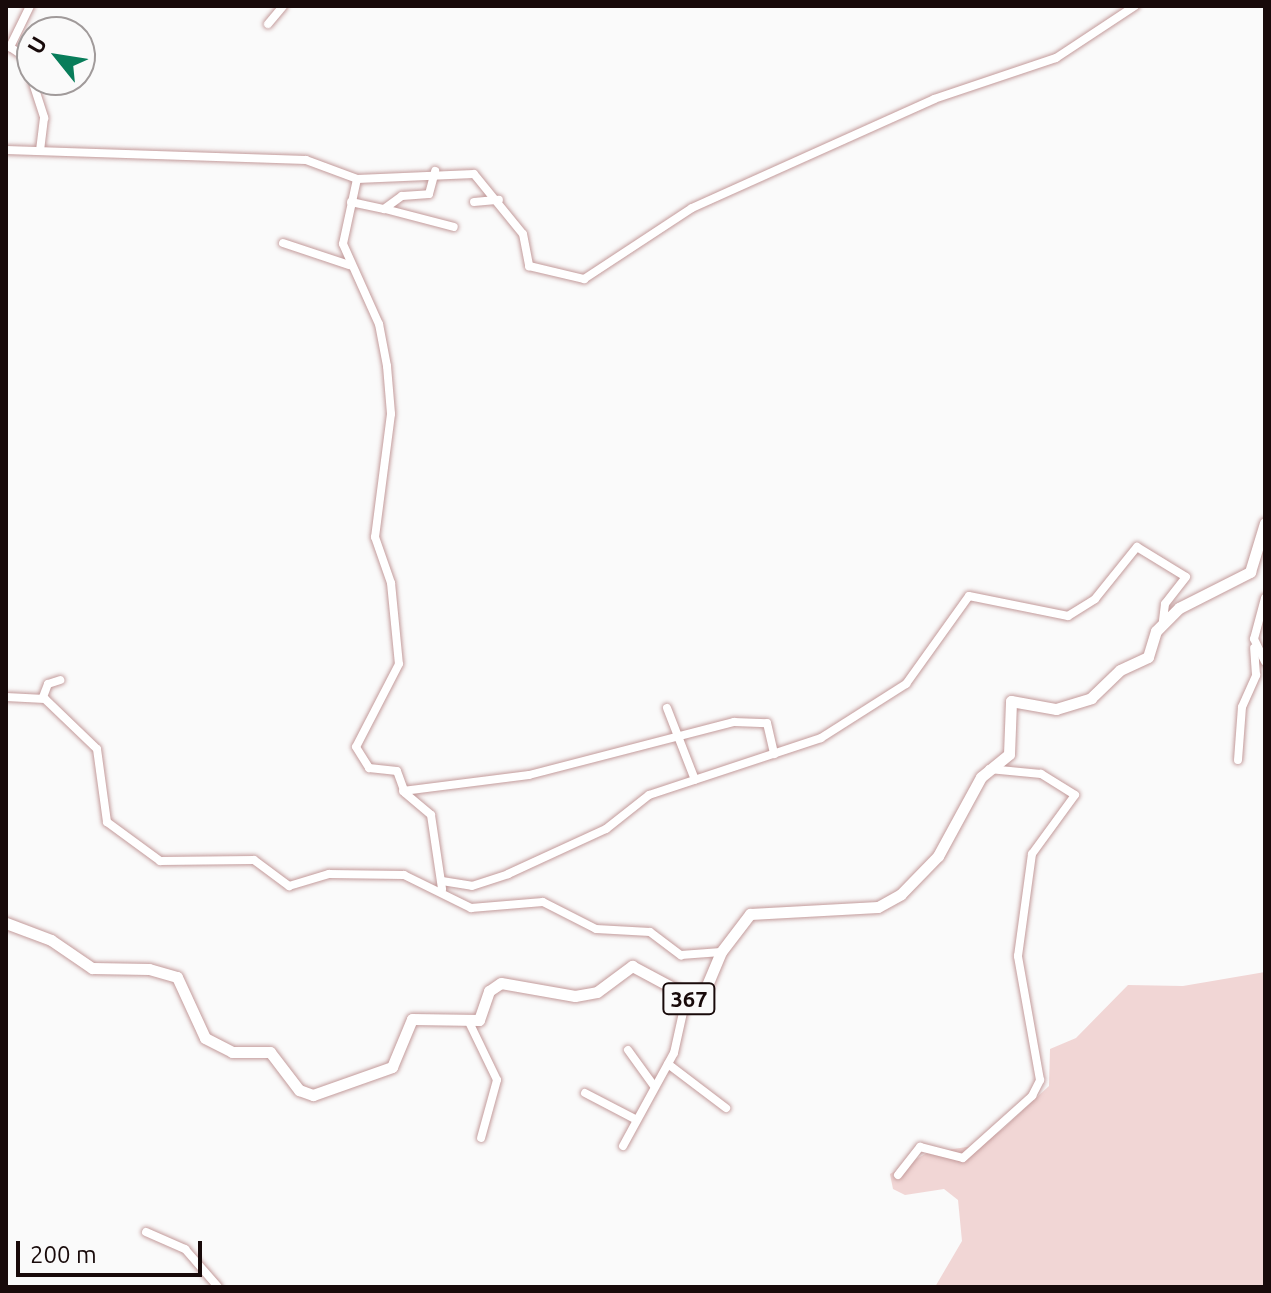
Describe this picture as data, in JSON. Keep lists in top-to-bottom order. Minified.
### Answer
{"streets":{"main road":["367"]},"scale_bar":"200 m","north":"top left"}
